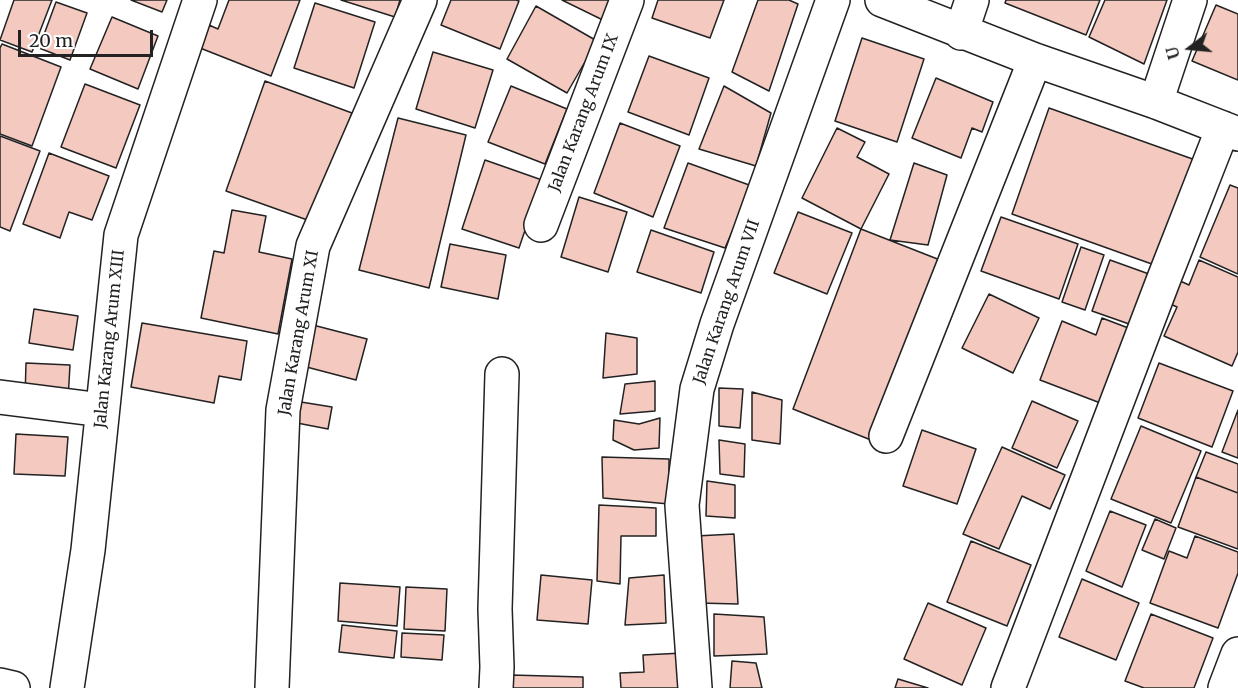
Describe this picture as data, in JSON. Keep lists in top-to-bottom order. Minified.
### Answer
{"streets":{"street":["Jalan Karang Arum IX","Jalan Karang Arum VII","Jalan Karang Arum XI","Jalan Karang Arum XIII"]},"scale_bar":"20 m","north":"left"}
